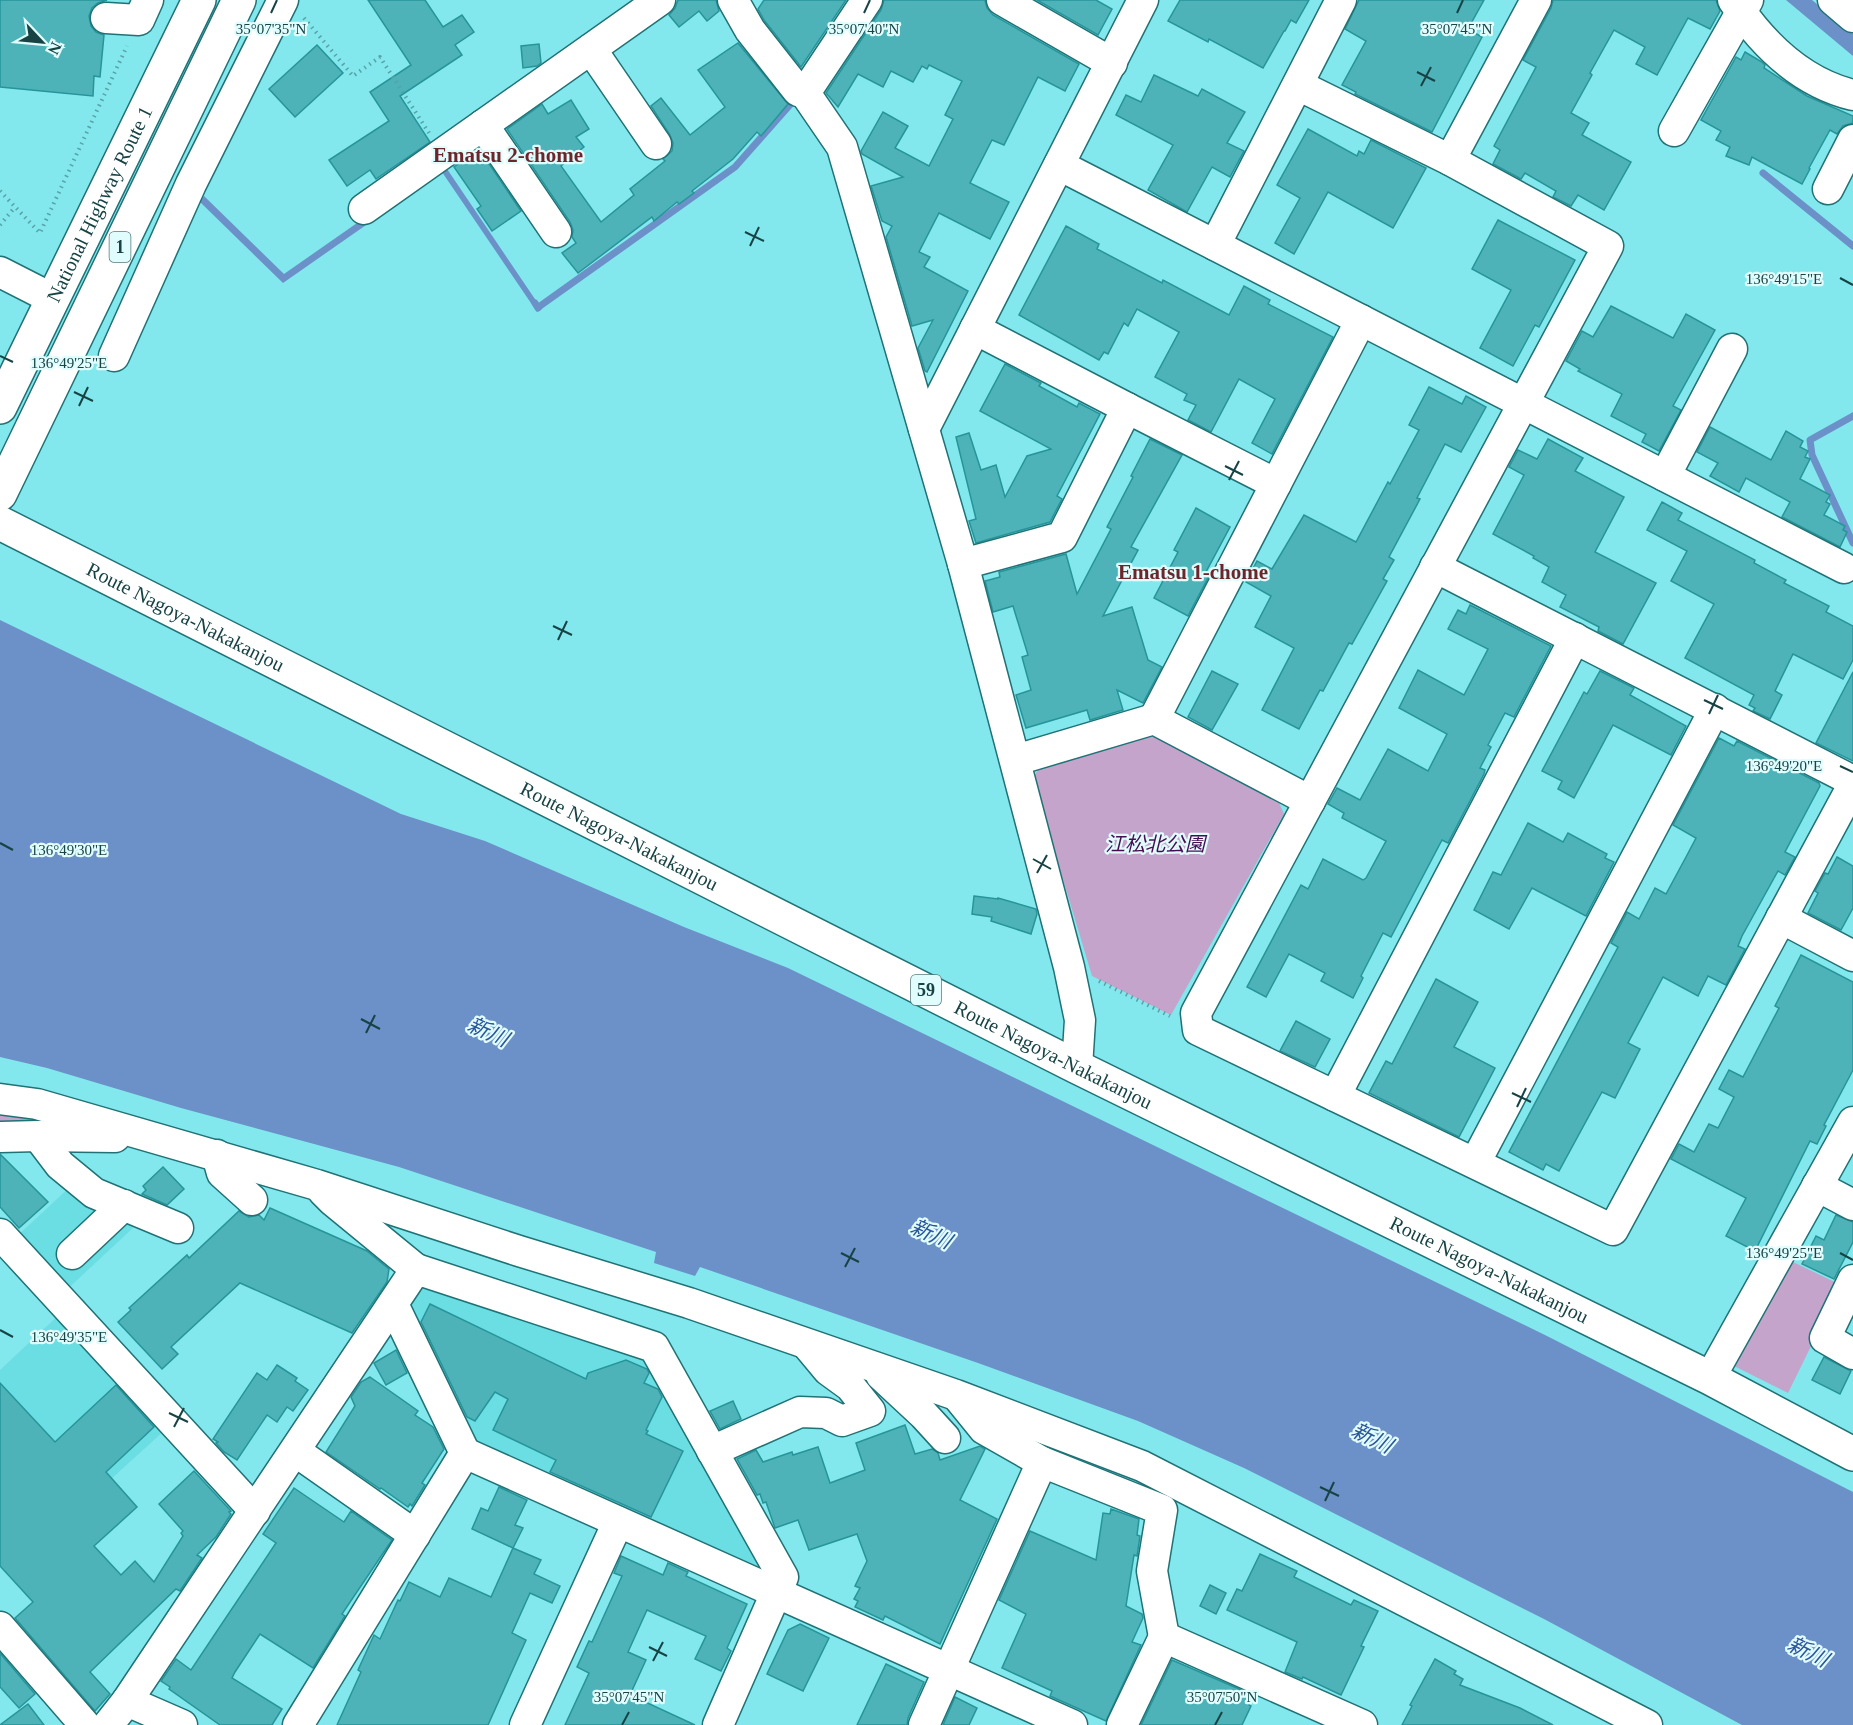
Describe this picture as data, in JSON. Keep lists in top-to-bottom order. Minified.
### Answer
{"streets":{"main road":["National Highway Route 1","1","Route Nagoya-Nakakanjou","59"]},"districts":["Ematsu 2-chome","Ematsu 1-chome"],"water":["新川"],"parks":["江松北公園"],"north":"bottom right","coordinates":["35°07'35\"N","35°07'40\"N","35°07'45\"N","136°49'15\"E","136°49'25\"E","136°49'20\"E","136°49'30\"E","136°49'35\"E","35°07'50\"N"]}
